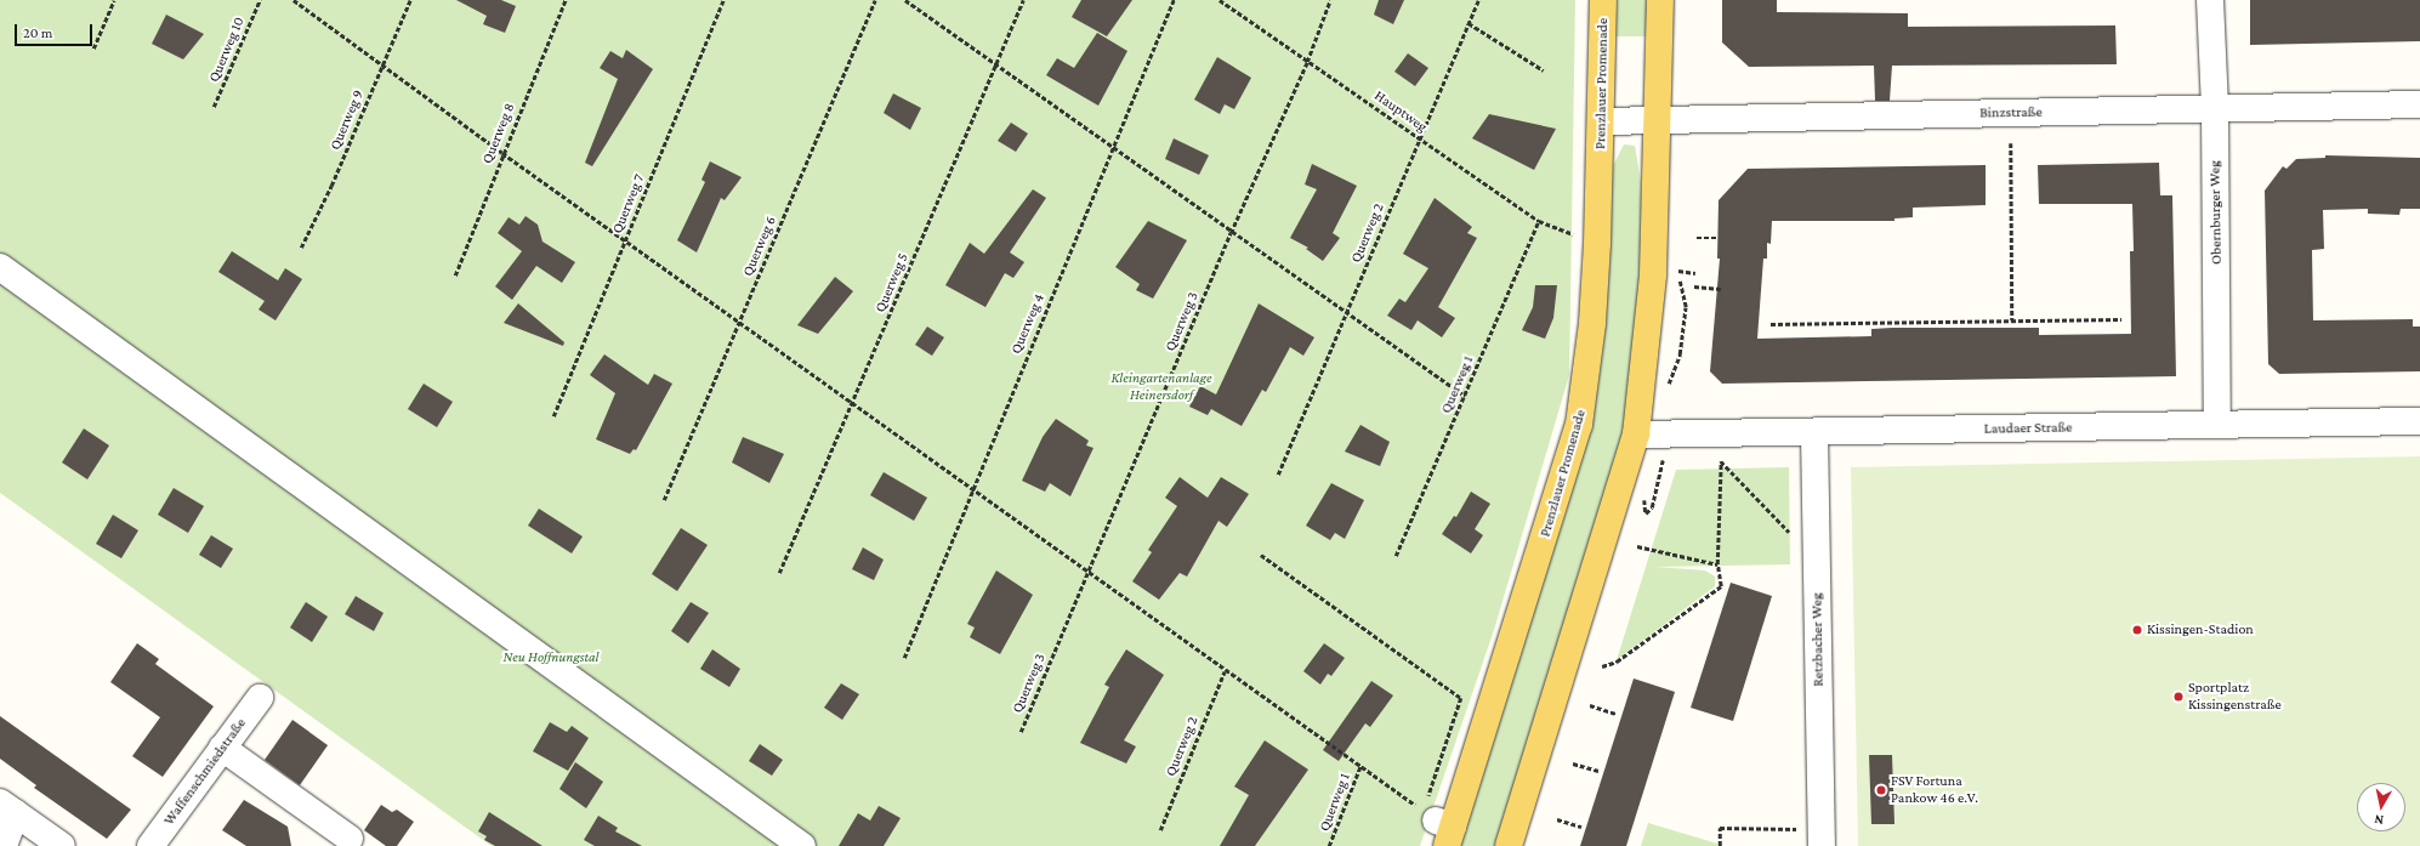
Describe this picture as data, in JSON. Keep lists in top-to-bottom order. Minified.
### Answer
{"streets":{"main road":["Prenzlauer Promenade"],"street":["Binzstraße","Obernburger Weg","Laudaer Straße","Retzbacher Weg","Waffenschmiedstraße"],"path":["Querweg 10","Hauptweg","Querweg 9","Querweg 8","Querweg 7","Querweg 2","Querweg 6","Querweg 5","Querweg 3","Querweg 4","Querweg 1"]},"crossings":[["Prenzlauer Promenade","Binzstraße"],["Hauptweg","Querweg 2"],["Hauptweg","Querweg 3"],["Hauptweg","Querweg 1"],["Binzstraße","Obernburger Weg"],["Obernburger Weg","Laudaer Straße"],["Laudaer Straße","Retzbacher Weg"]],"parks":["Kleingartenanlage Heinersdorf","Neu Hoffnungstal"],"places":["Kissingen-Stadion","Sportplatz Kissingenstraße","FSV Fortuna Pankow 46 e.V."],"scale_bar":"20 m","north":"bottom"}
